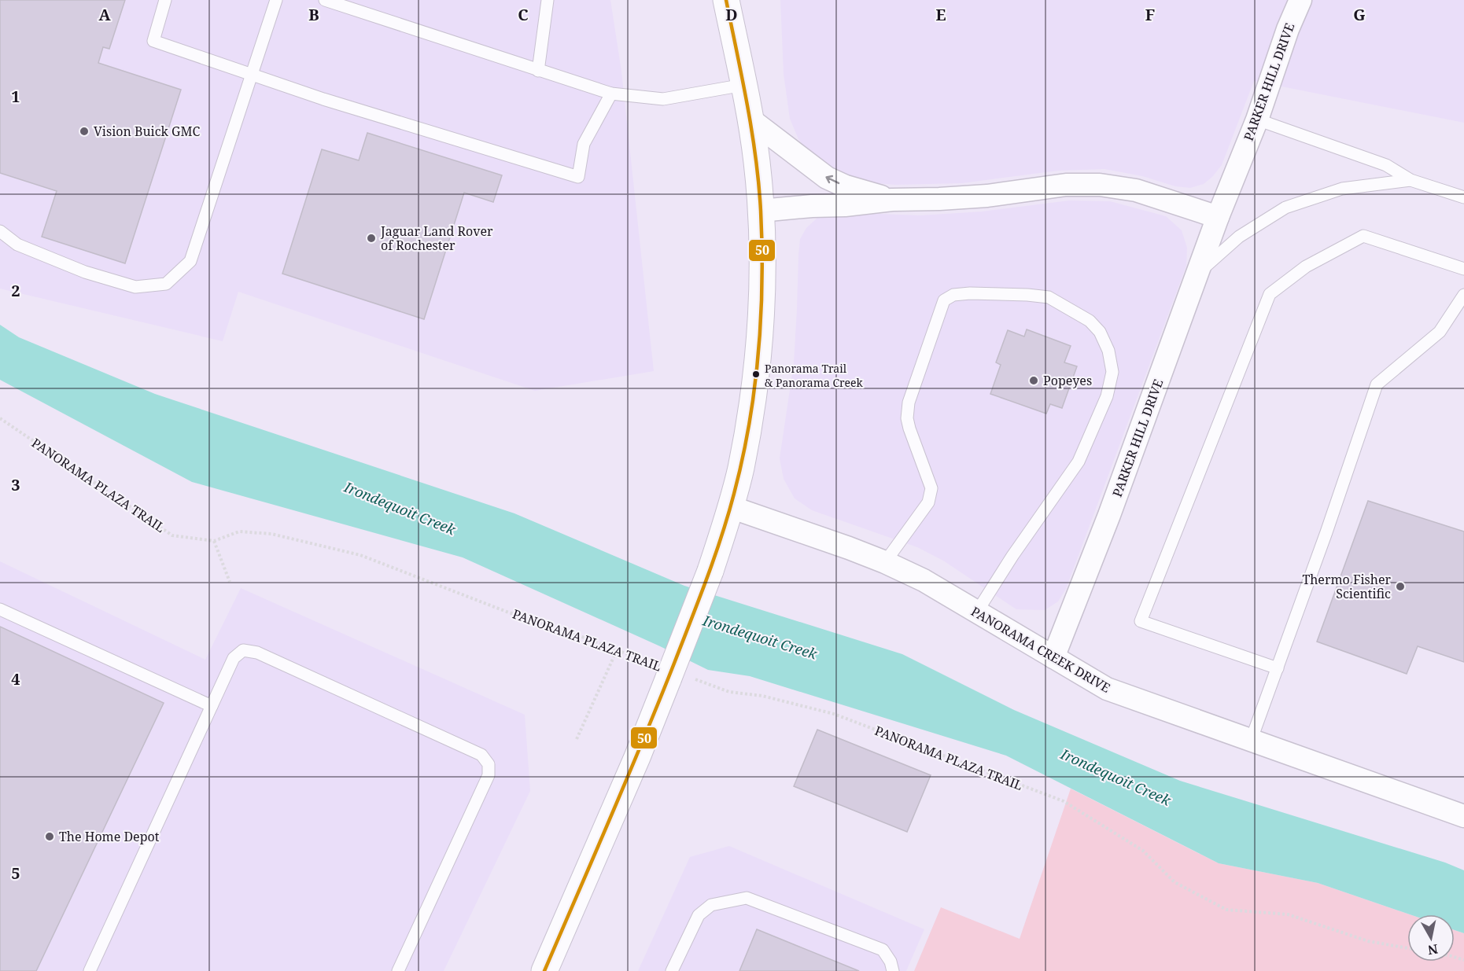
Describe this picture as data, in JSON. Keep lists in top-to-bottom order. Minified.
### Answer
{"streets":{"street":["PARKER HILL DRIVE","PANORAMA CREEK DRIVE"],"path":["PANORAMA PLAZA TRAIL"]},"crossings":[["PARKER HILL DRIVE","PANORAMA CREEK DRIVE"]],"water":["Irondequoit Creek"],"places":["Vision Buick GMC","Jaguar Land Rover of Rochester","Panorama Trail & Panorama Creek","Popeyes","Thermo Fisher Scientific","The Home Depot"],"lines":["transit line 50"],"north":"bottom","grid":{"columns":["A","B","C","D","E","F","G"],"rows":["1","2","3","4","5"]}}
